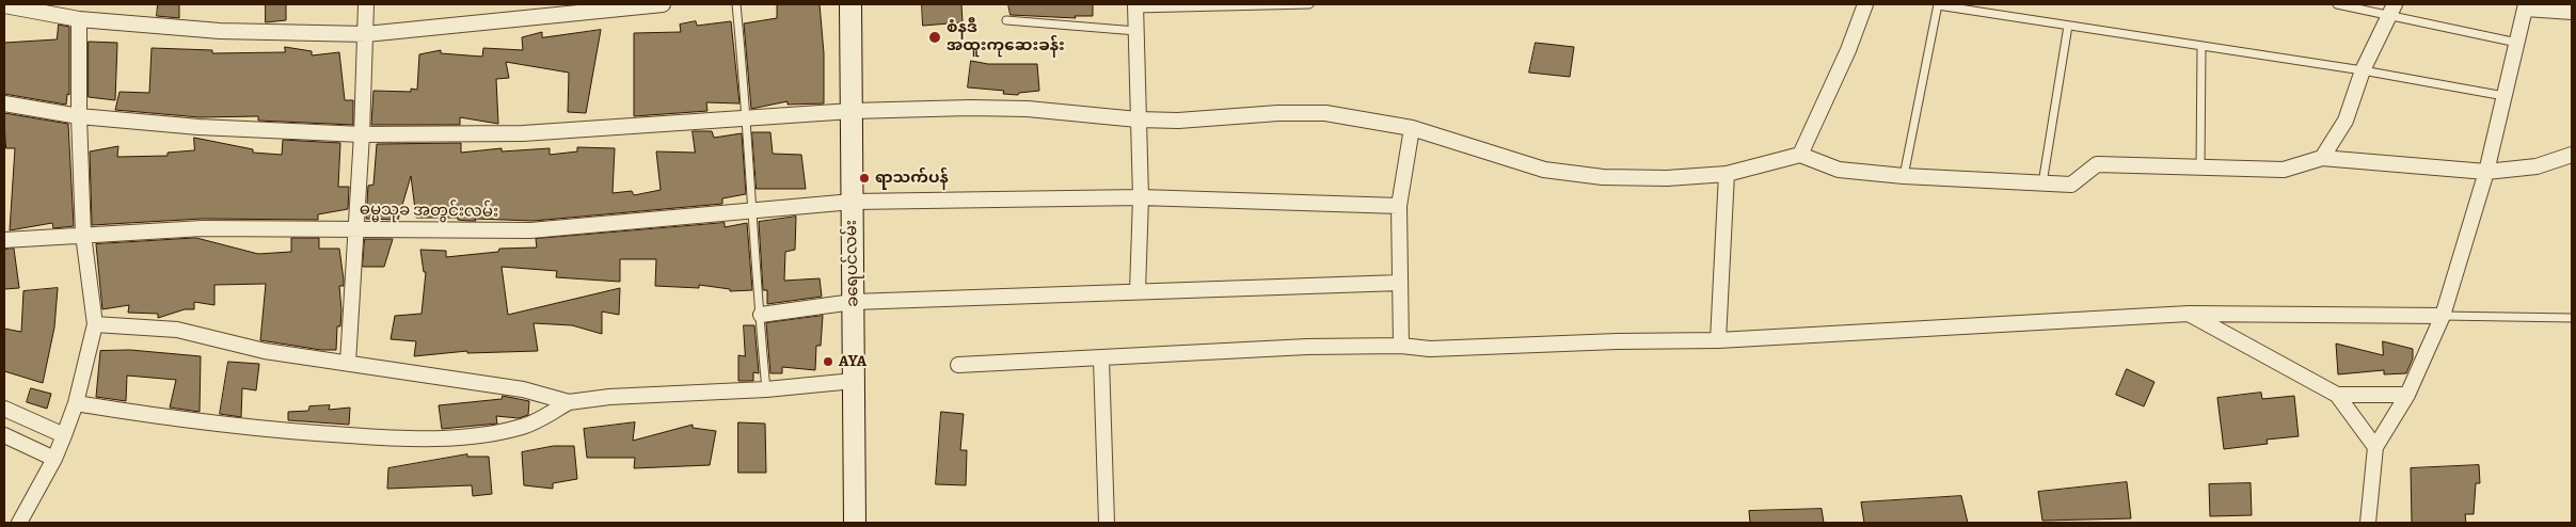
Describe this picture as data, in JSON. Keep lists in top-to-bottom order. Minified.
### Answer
{"streets":{"main road":["ခရေပင်လမ်း"],"street":["ဓမ္မသုခ အတွင်းလမ်း"]},"crossings":[["ဓမ္မသုခ အတွင်းလမ်း","ခရေပင်လမ်း"]],"places":["စံနဒီ အထူးကုဆေးခန်း","ရာသက်ပန်","AYA"]}
